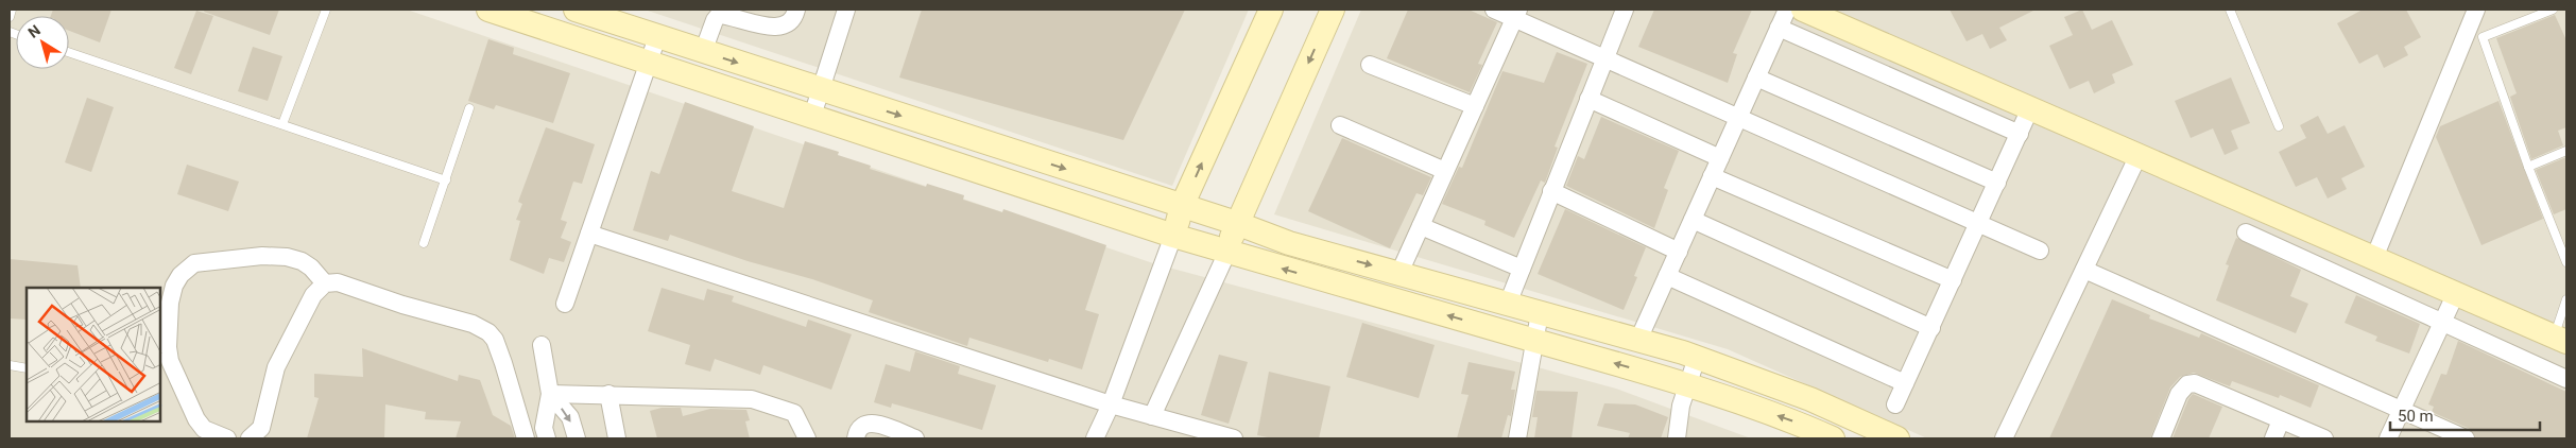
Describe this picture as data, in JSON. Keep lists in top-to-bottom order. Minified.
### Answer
{"scale_bar":"50 m","north":"top left"}
